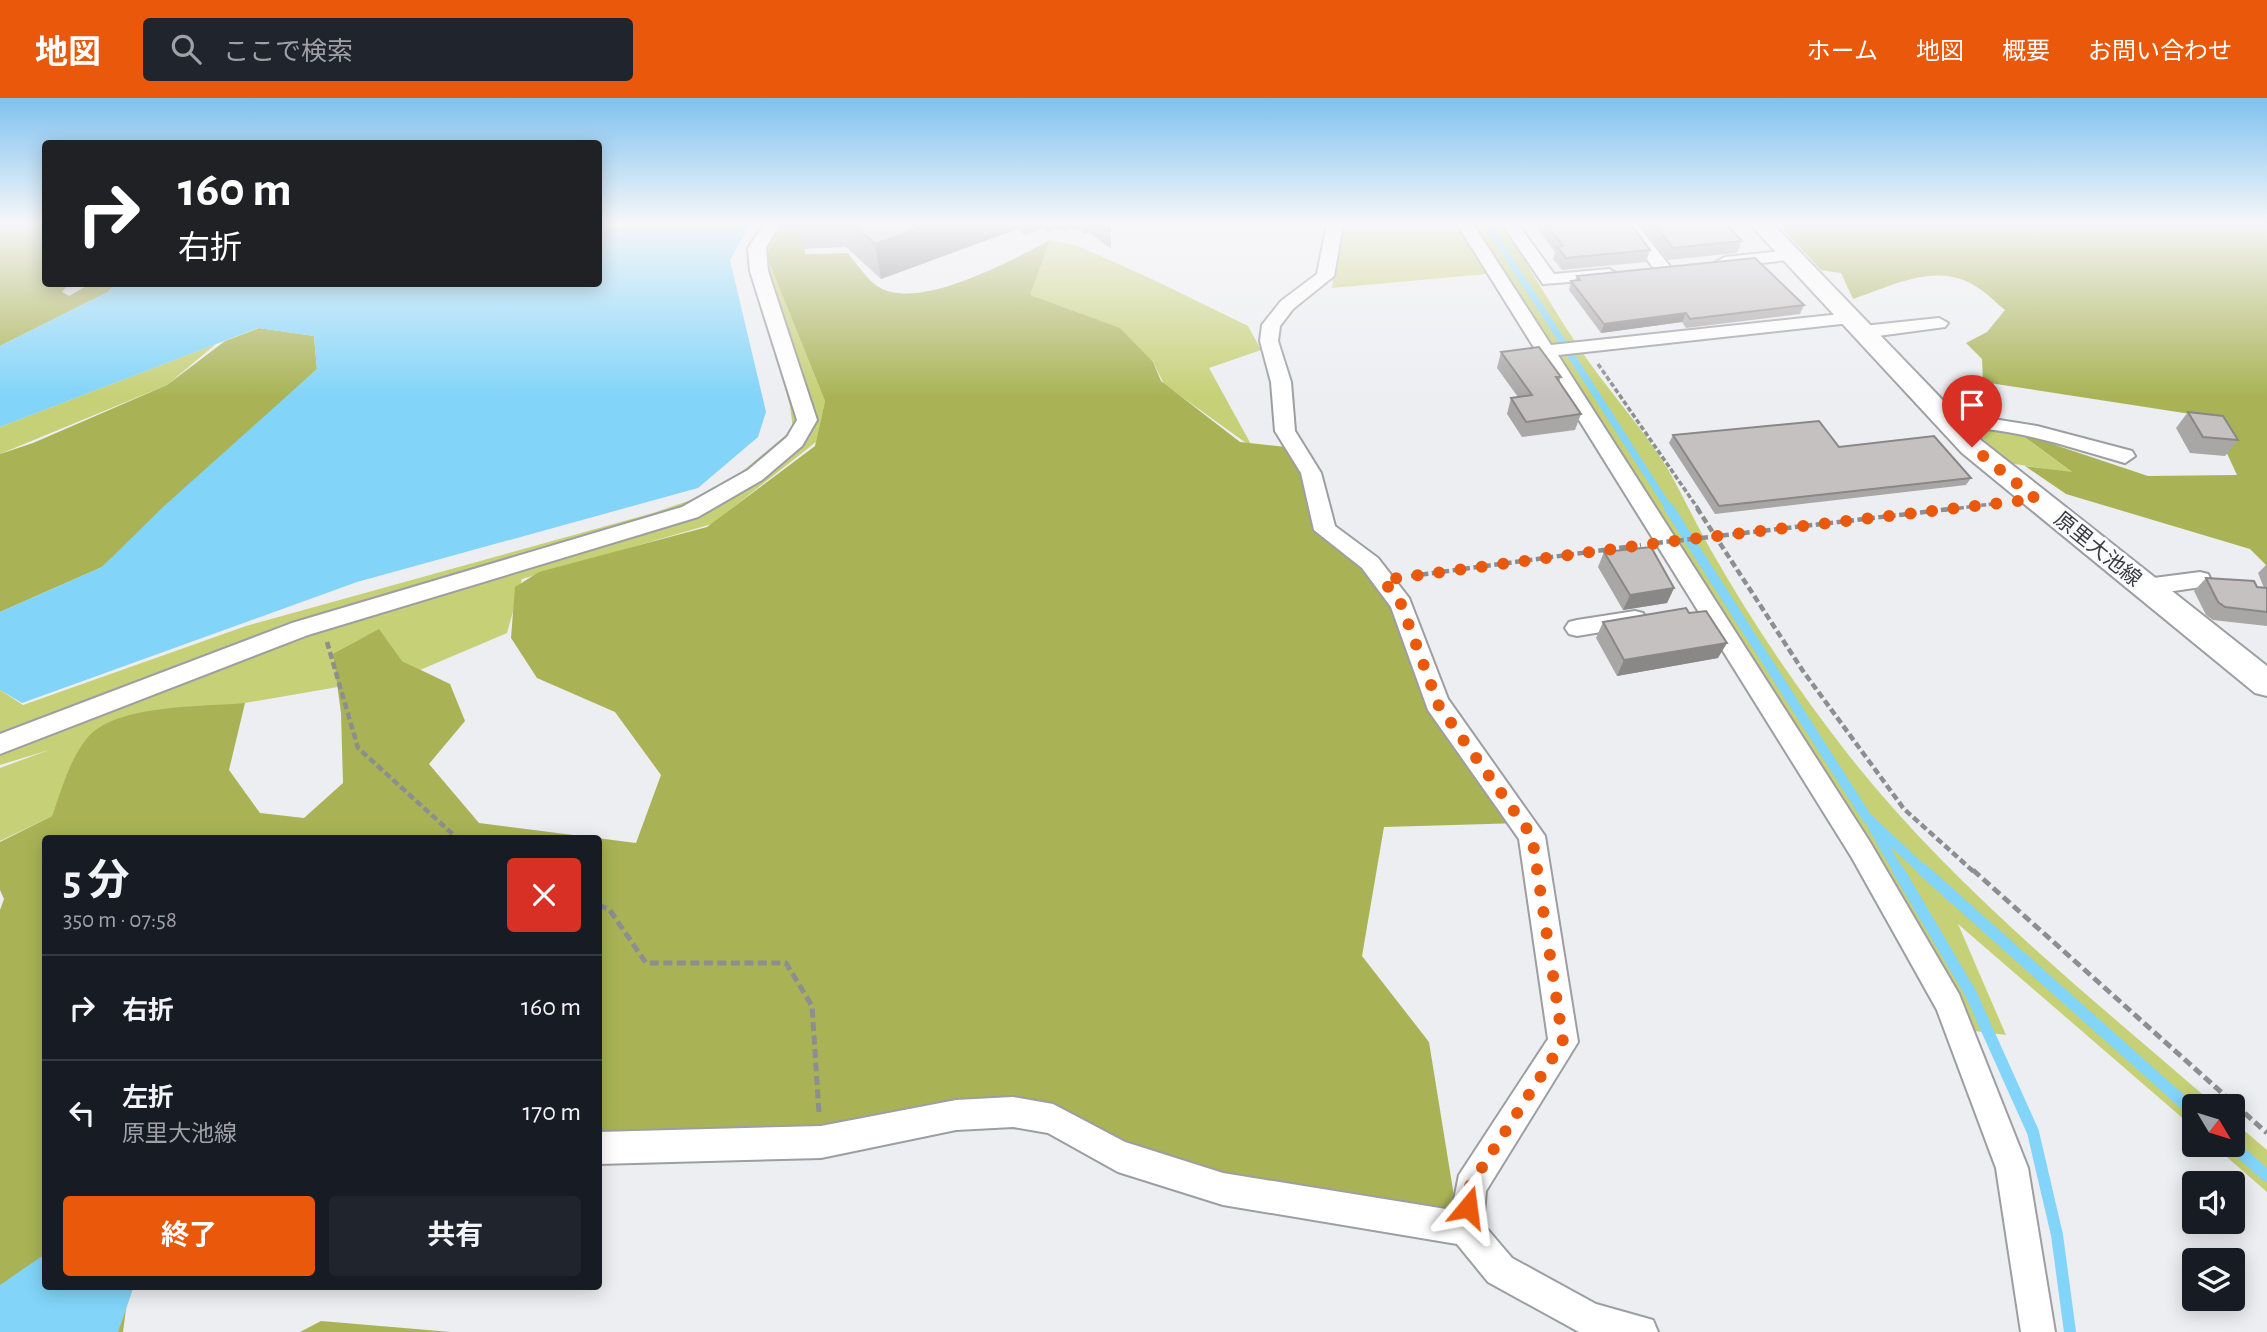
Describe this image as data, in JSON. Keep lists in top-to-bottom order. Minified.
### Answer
{"streets":{"main road":["原里大池線"]},"north":"bottom right","page":{"header":"地図","search":"ここで検索","nav":["ホーム","地図","概要","お問い合わせ"],"turn":["160 m","右折"],"heading":["5 分","350 m · 07:58"],"list":[{"name":"右折","value":"160 m"},{"name":"左折","note":"原里大池線","value":"170 m"}],"buttons":["終了","共有"]}}
